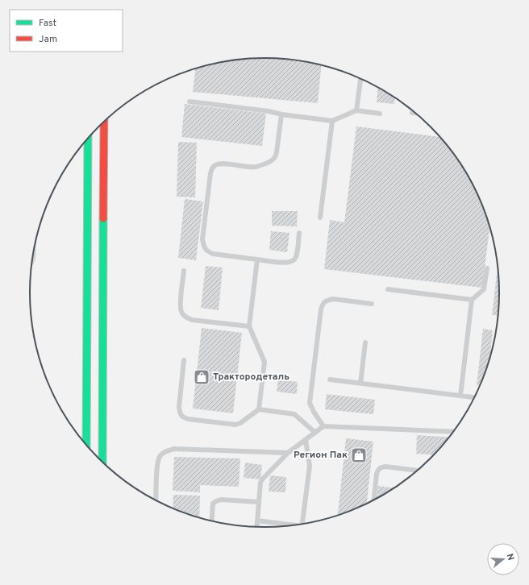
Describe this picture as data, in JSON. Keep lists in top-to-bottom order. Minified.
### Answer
{"places":{"shop":["Трактородеталь","Регион Пак"]},"legend":["Fast","Jam"],"north":"right"}
